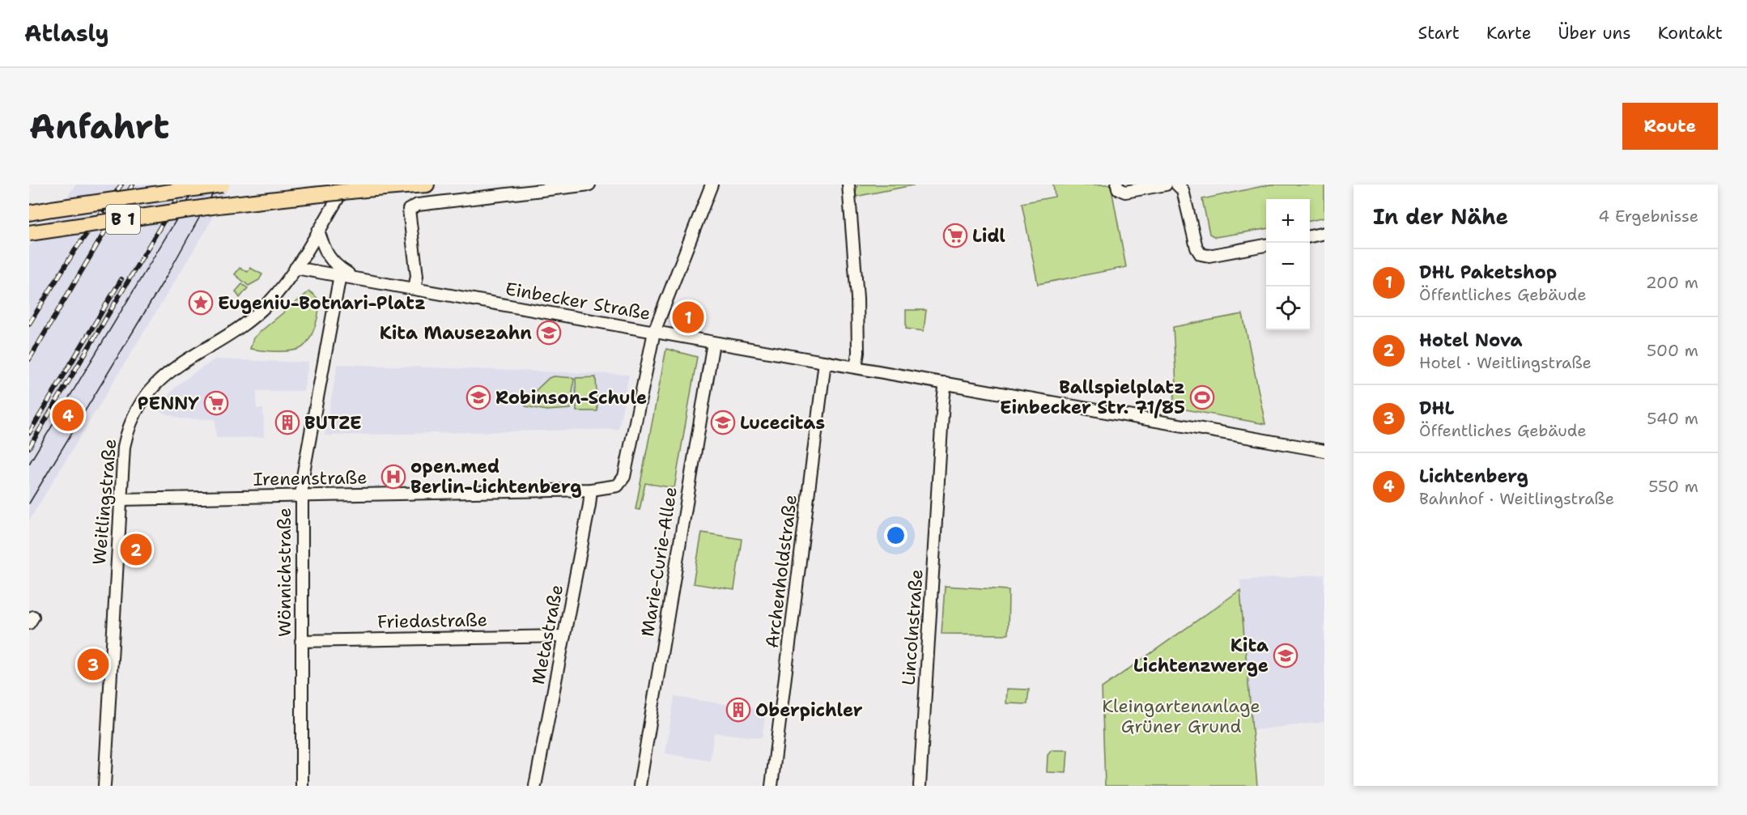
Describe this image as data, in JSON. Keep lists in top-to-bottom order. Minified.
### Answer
{"streets":{"main road":["B 1"],"street":["Einbecker Straße","Irenenstraße","Weitlingstraße","Marie-Curie-Allee","Archenholdstraße","Wönnichstraße","Friedastraße","Lincolnstraße","Metastraße"]},"crossings":[["Einbecker Straße","Irenenstraße"],["Einbecker Straße","Weitlingstraße"],["Einbecker Straße","Marie-Curie-Allee"],["Einbecker Straße","Archenholdstraße"],["Einbecker Straße","Wönnichstraße"],["Einbecker Straße","Lincolnstraße"],["Irenenstraße","Weitlingstraße"],["Irenenstraße","Wönnichstraße"],["Irenenstraße","Metastraße"],["Wönnichstraße","Friedastraße"],["Friedastraße","Metastraße"]],"parks":["Kleingartenanlage Grüner Grund"],"places":{"supermarket":["Lidl","PENNY"],"place":["Eugeniu-Botnari-Platz"],"school or university":["Kita Mausezahn","Robinson-Schule","Lucecitas","Kita Lichtenzwerge"],"sports":["Ballspielplatz Einbecker Str. 71/85"],"building":["BUTZE","Oberpichler"],"hospital":["open.med Berlin-Lichtenberg"]},"page":{"header":"Atlasly","nav":["Start","Karte","Über uns","Kontakt"],"buttons":"Route","title":"Anfahrt","heading":["In der Nähe","4 Ergebnisse"],"map_buttons":["+","−"],"list":[{"mark":"1","name":"DHL Paketshop","note":"Öffentliches Gebäude","value":"200 m"},{"mark":"2","name":"Hotel Nova","note":"Hotel · Weitlingstraße","value":"500 m"},{"mark":"3","name":"DHL","note":"Öffentliches Gebäude","value":"540 m"},{"mark":"4","name":"Lichtenberg","note":"Bahnhof · Weitlingstraße","value":"550 m"}],"pins":["1","4","2","3"]}}
